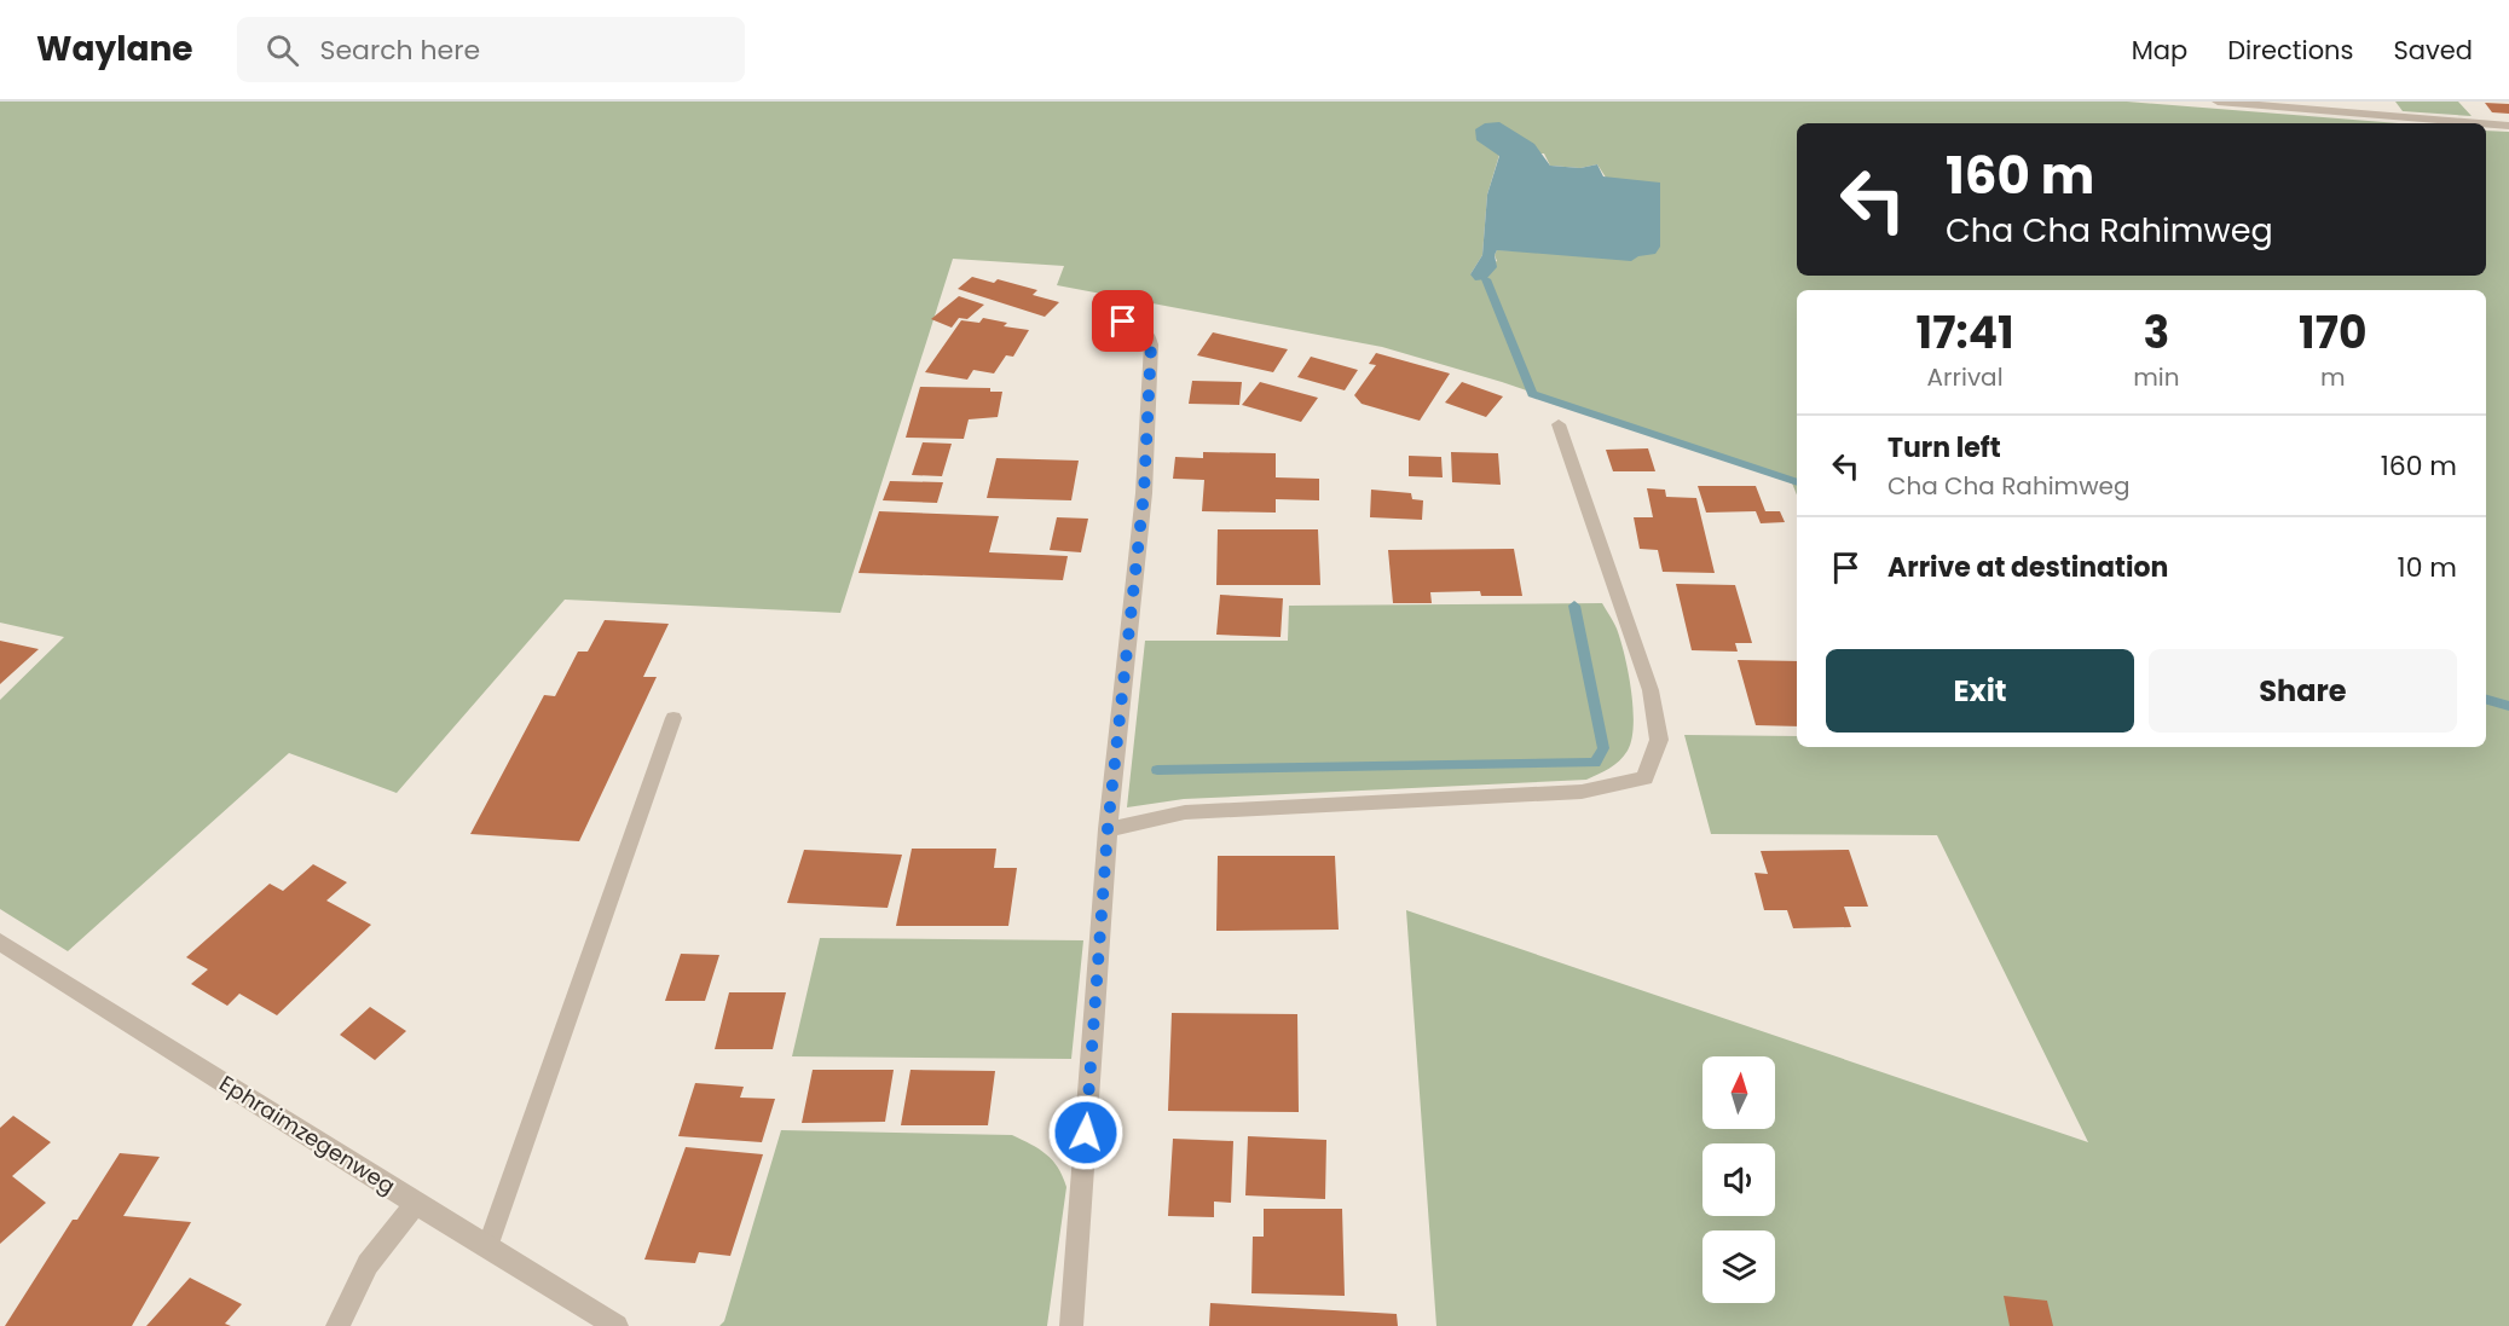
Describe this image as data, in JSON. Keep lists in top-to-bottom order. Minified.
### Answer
{"streets":{"street":["Ephraimzegenweg"]},"north":"top","page":{"header":"Waylane","search":"Search here","nav":["Map","Directions","Saved"],"turn":["160 m","Cha Cha Rahimweg"],"eta":["17:41","Arrival","3","min","170","m"],"list":[{"name":"Turn left","note":"Cha Cha Rahimweg","value":"160 m"},{"name":"Arrive at destination","value":"10 m"}],"buttons":["Exit","Share"]}}
